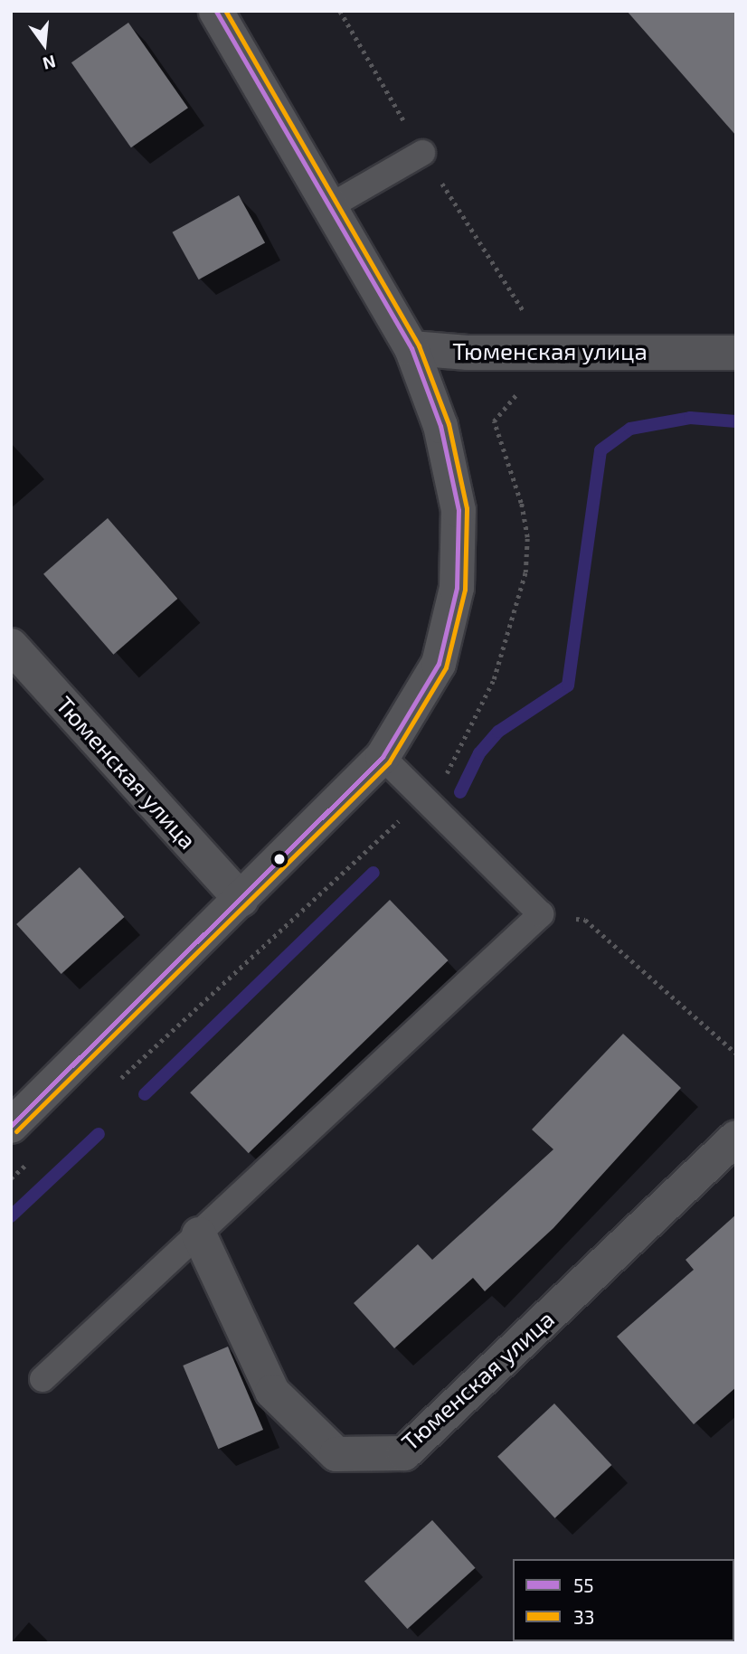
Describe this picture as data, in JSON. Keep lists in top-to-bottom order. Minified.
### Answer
{"streets":{"street":["Тюменская улица"]},"lines":["transit line 55","transit line 33"],"legend":["55","33"],"north":"bottom"}
